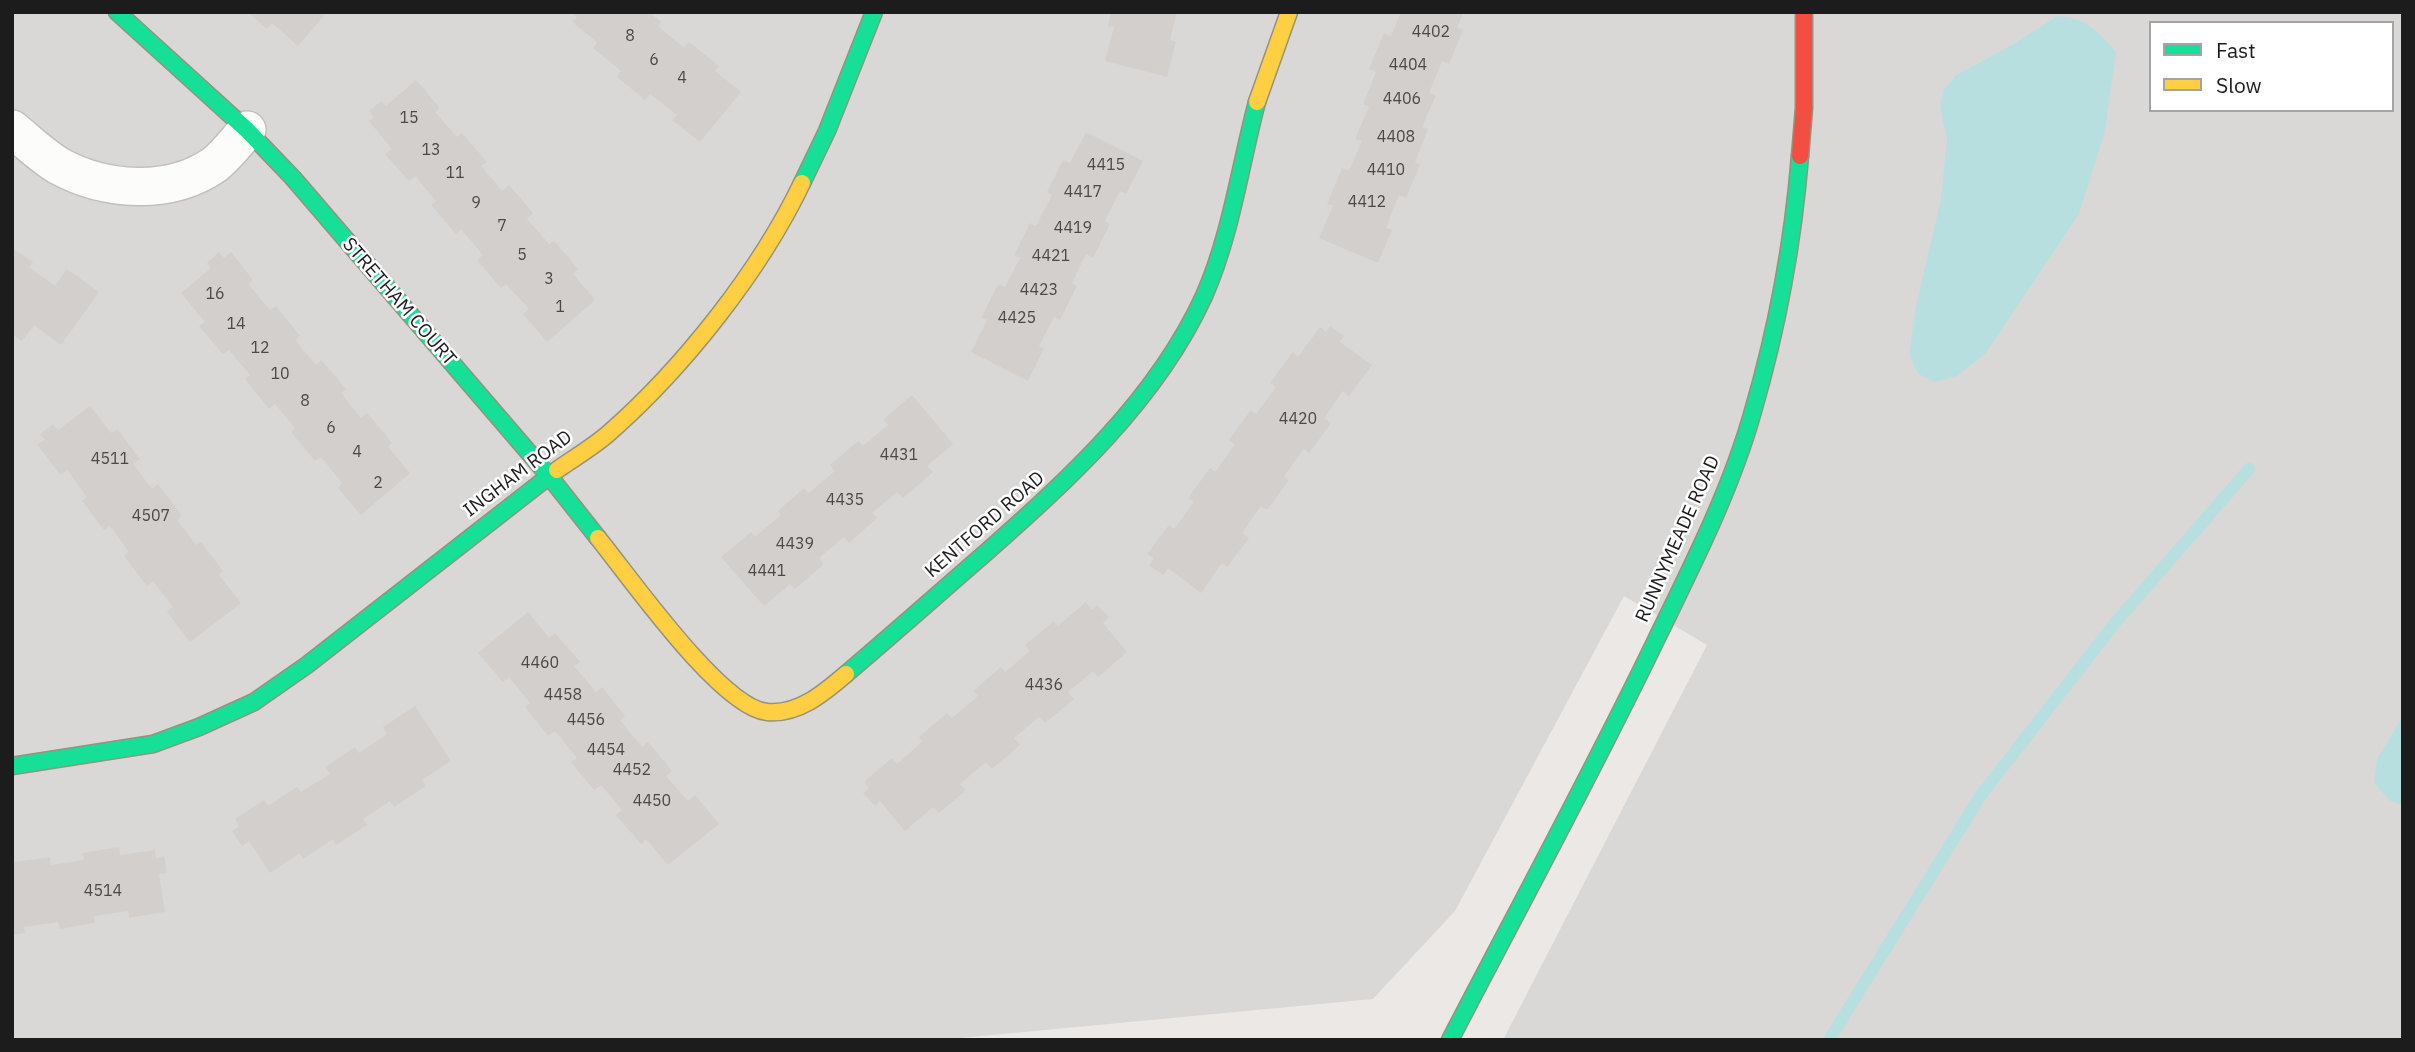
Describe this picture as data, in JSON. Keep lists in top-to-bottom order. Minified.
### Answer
{"streets":{"street":["STRETHAM COURT","INGHAM ROAD","KENTFORD ROAD","RUNNYMEADE ROAD"]},"crossings":[["STRETHAM COURT","INGHAM ROAD"],["STRETHAM COURT","KENTFORD ROAD"],["INGHAM ROAD","KENTFORD ROAD"]],"house_numbers":["4402","8","6","4404","4","4406","15","4408","13","4415","4410","11","4417","4412","9","7","4419","5","4421","3","4423","16","1","4425","14","12","10","8","4420","6","4","4431","4511","2","4435","4507","4439","4441","4460","4436","4458","4456","4454","4452","4450","4514"],"legend":["Fast","Slow"]}
